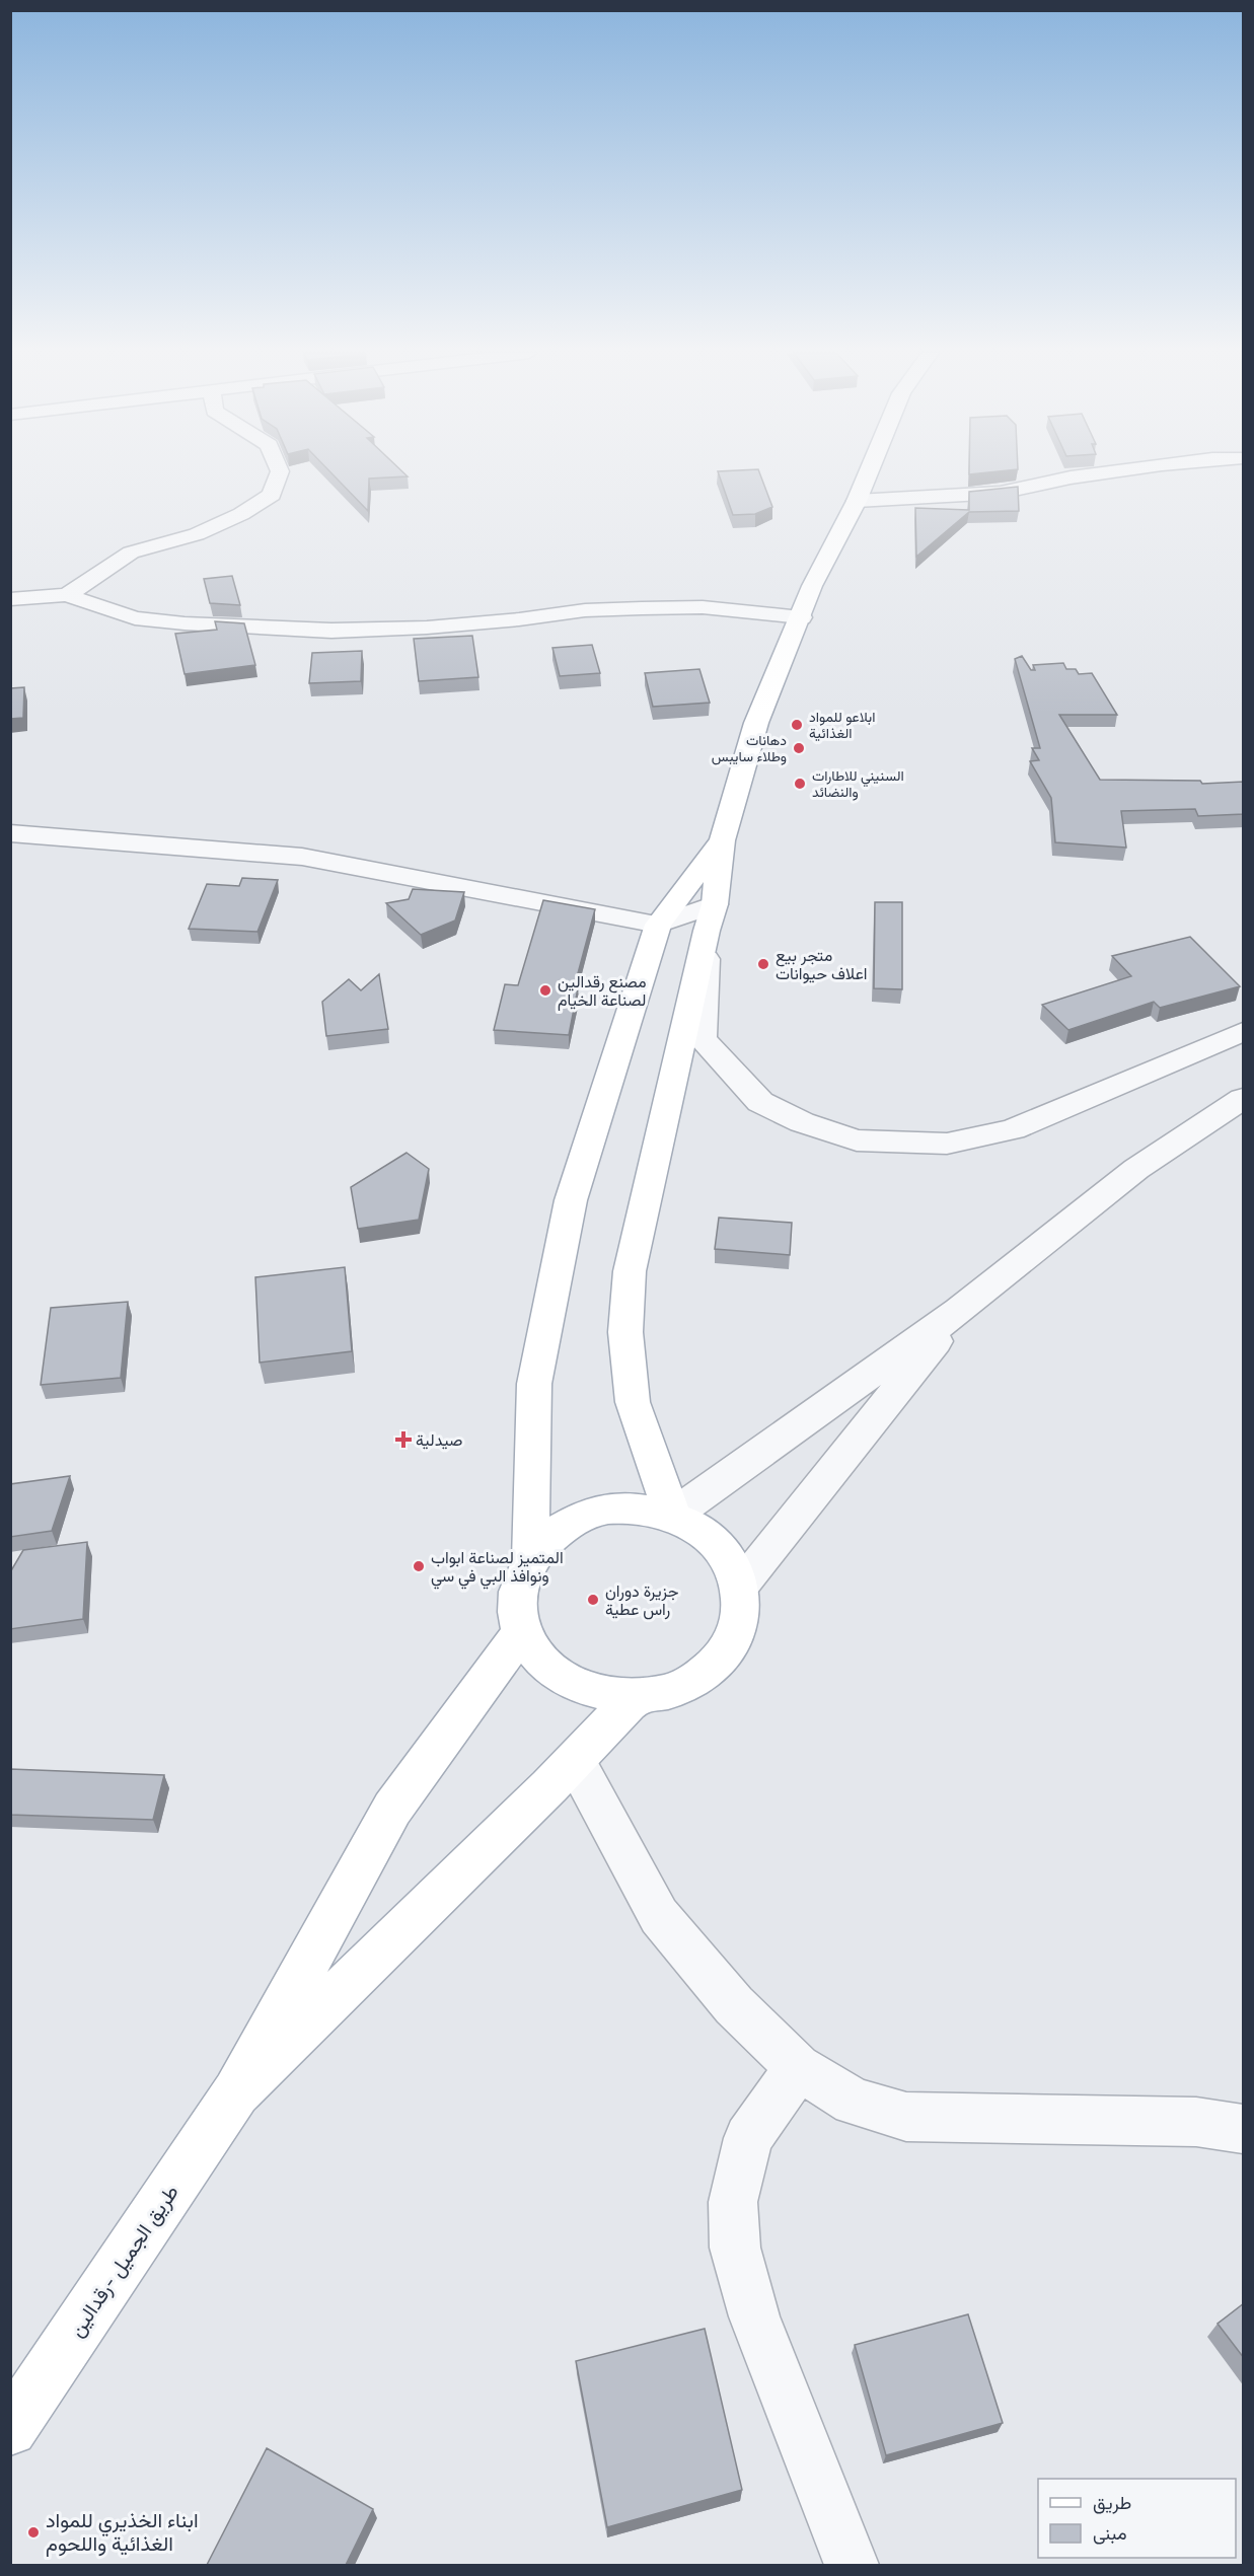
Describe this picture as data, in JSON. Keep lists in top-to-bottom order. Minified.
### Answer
{"streets":{"main road":["طريق الجميل -رقدالين"]},"places":{"other":["ابلاعو للمواد الغذائية","دهانات وطلاء سايبس","السنيني للاطارات والنضائد","متجر بيع اعلاف حيوانات","مصنع رقدالين لصناعة الخيام","المتميز لصناعة ابواب ونوافذ البي في سي","جزيرة دوران راس عطية","ابناء الخذيري للمواد الغذائية واللحوم"],"health":["صيدلية"]},"legend":["طريق","مبنى"]}
